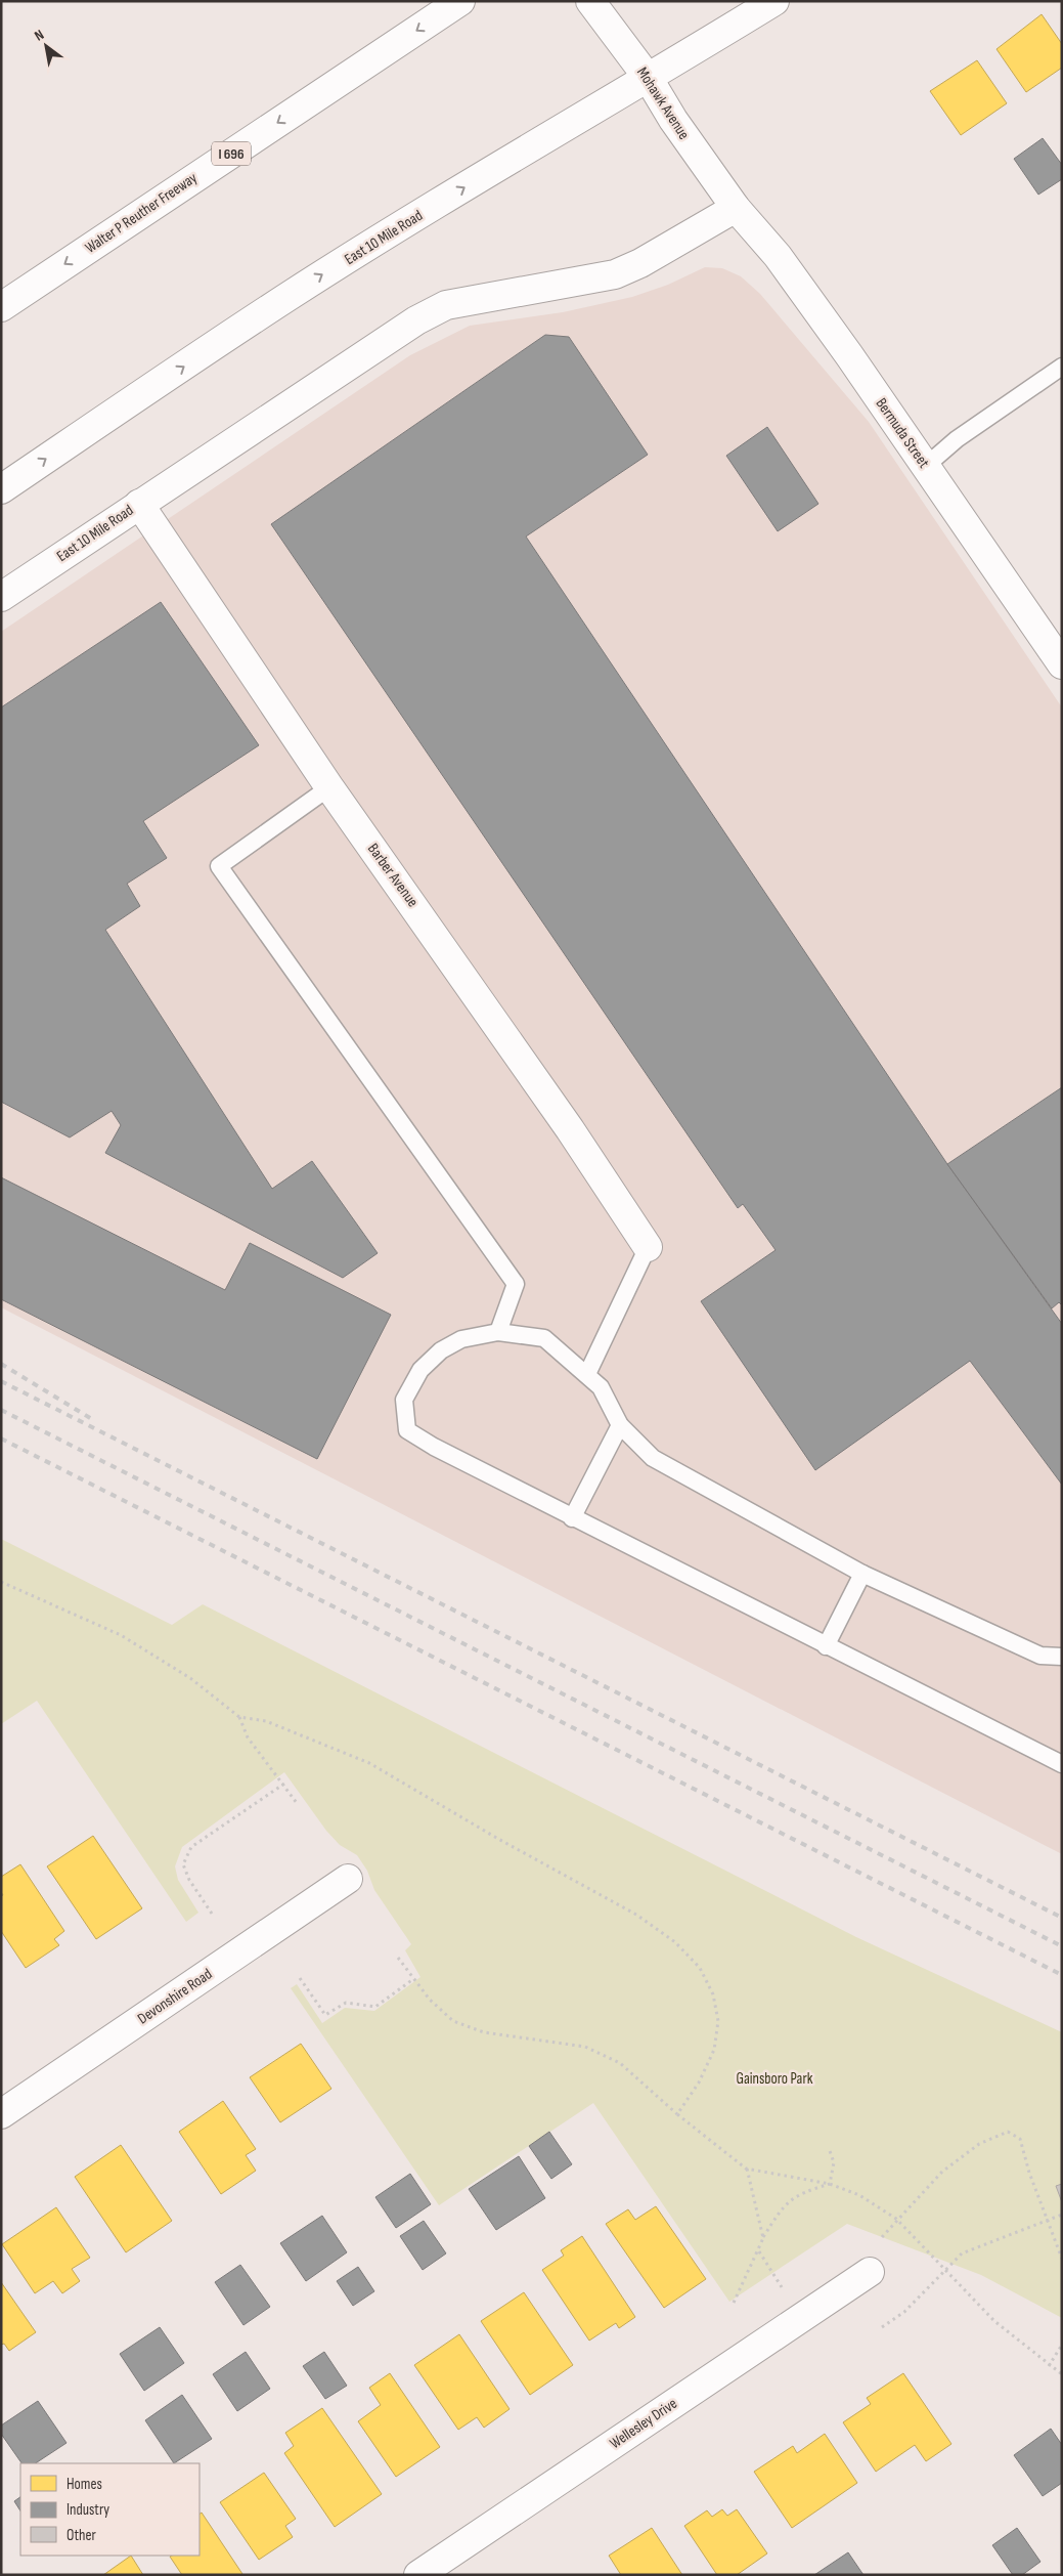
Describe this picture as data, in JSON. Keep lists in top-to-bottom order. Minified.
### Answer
{"streets":{"main road":["Mohawk Avenue","I 696","Walter P Reuther Freeway","East 10 Mile Road","Bermuda Street","Barber Avenue","Devonshire Road","Wellesley Drive"]},"crossings":[["Mohawk Avenue","East 10 Mile Road"],["Mohawk Avenue","Bermuda Street"],["East 10 Mile Road","Bermuda Street"],["East 10 Mile Road","Barber Avenue"]],"one_way":["Walter P Reuther Freeway"],"parks":["Gainsboro Park"],"legend":["Homes","Industry","Other"],"north":"top left"}
